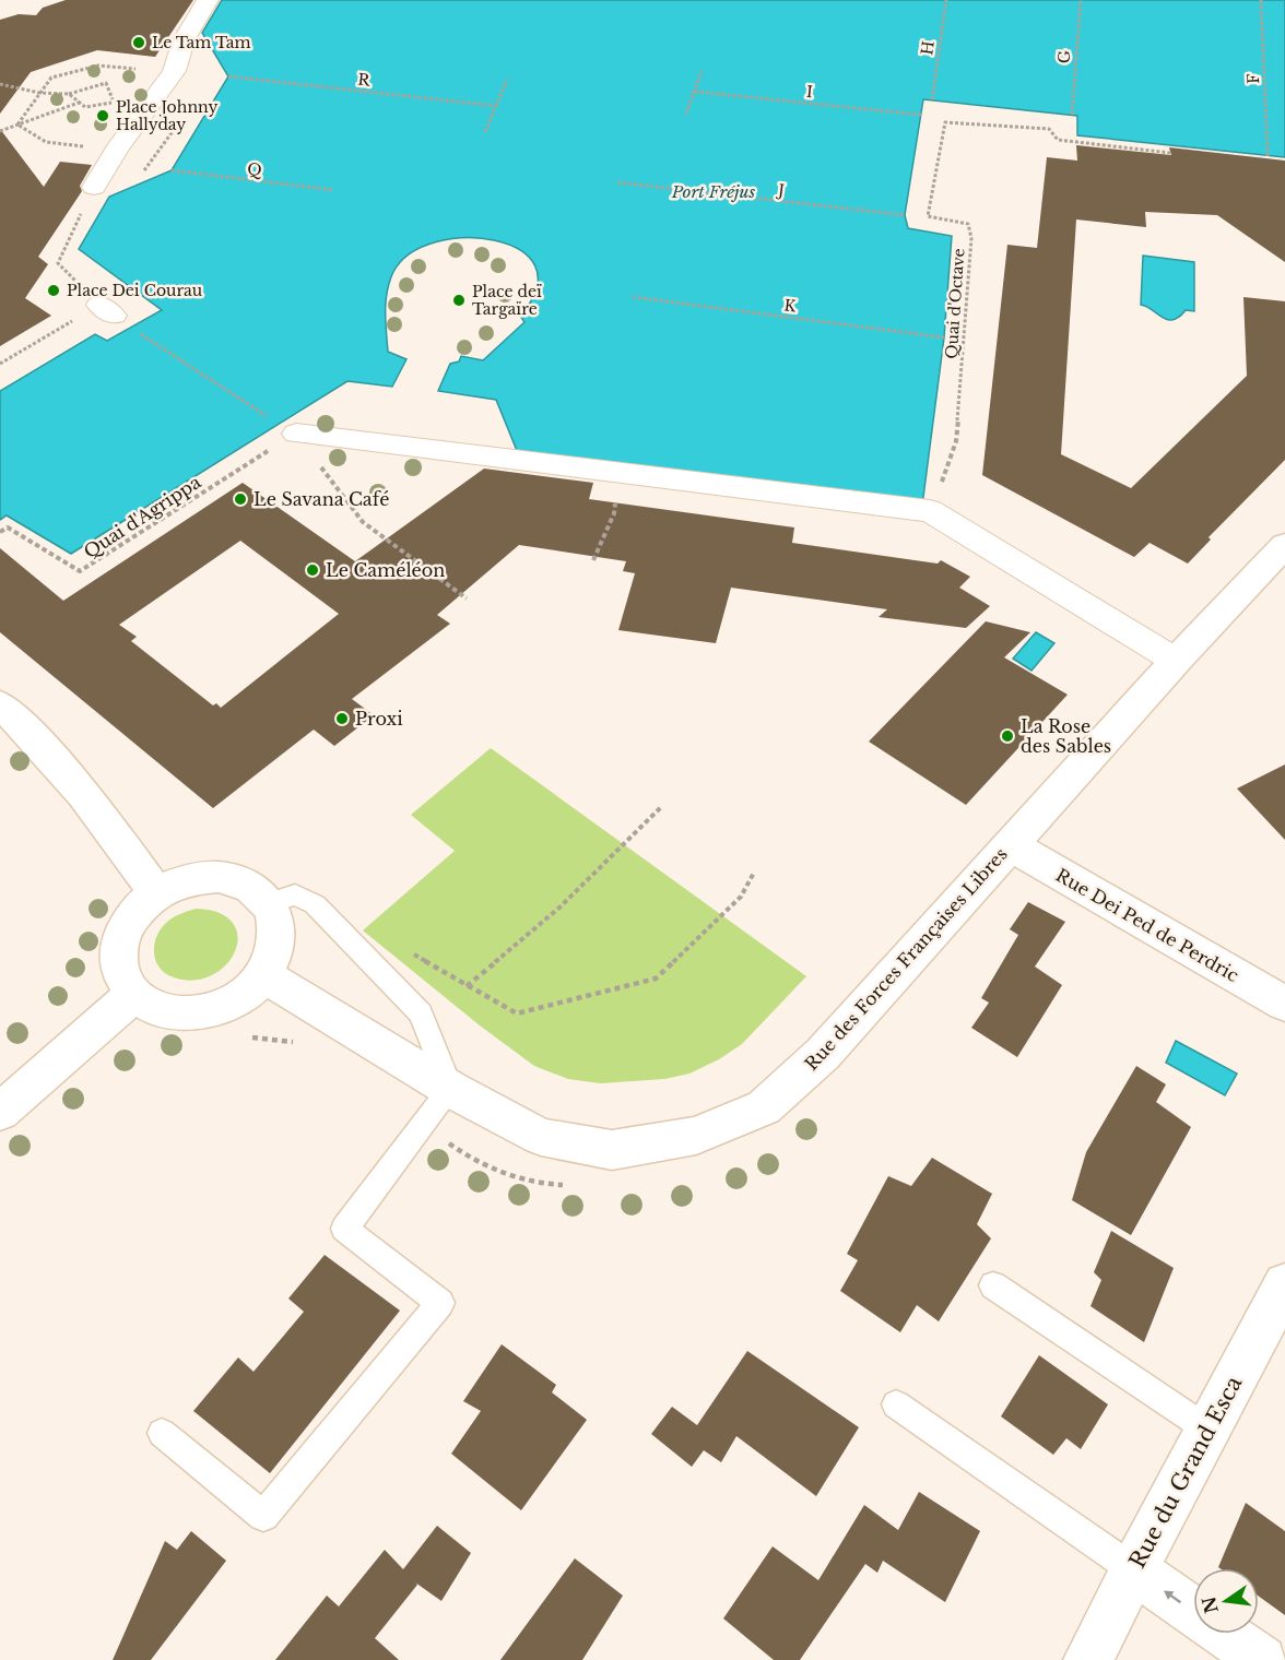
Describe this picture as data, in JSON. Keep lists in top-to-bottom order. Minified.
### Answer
{"streets":{"street":["Rue Dei Ped de Perdric","Rue des Forces Françaises Libres","Rue du Grand Esca"],"path":["H","G","F","R","I","Q","J","Quai d'Octave","K","Quai d'Agrippa"]},"crossings":[["Rue Dei Ped de Perdric","Rue des Forces Françaises Libres"]],"water":["Port Fréjus"],"places":["Le Tam Tam","Place Johnny Hallyday","Place Dei Courau","Place deï Targaïre","Le Savana Café","Le Caméléon","Proxi","La Rose des Sables"],"north":"left"}
